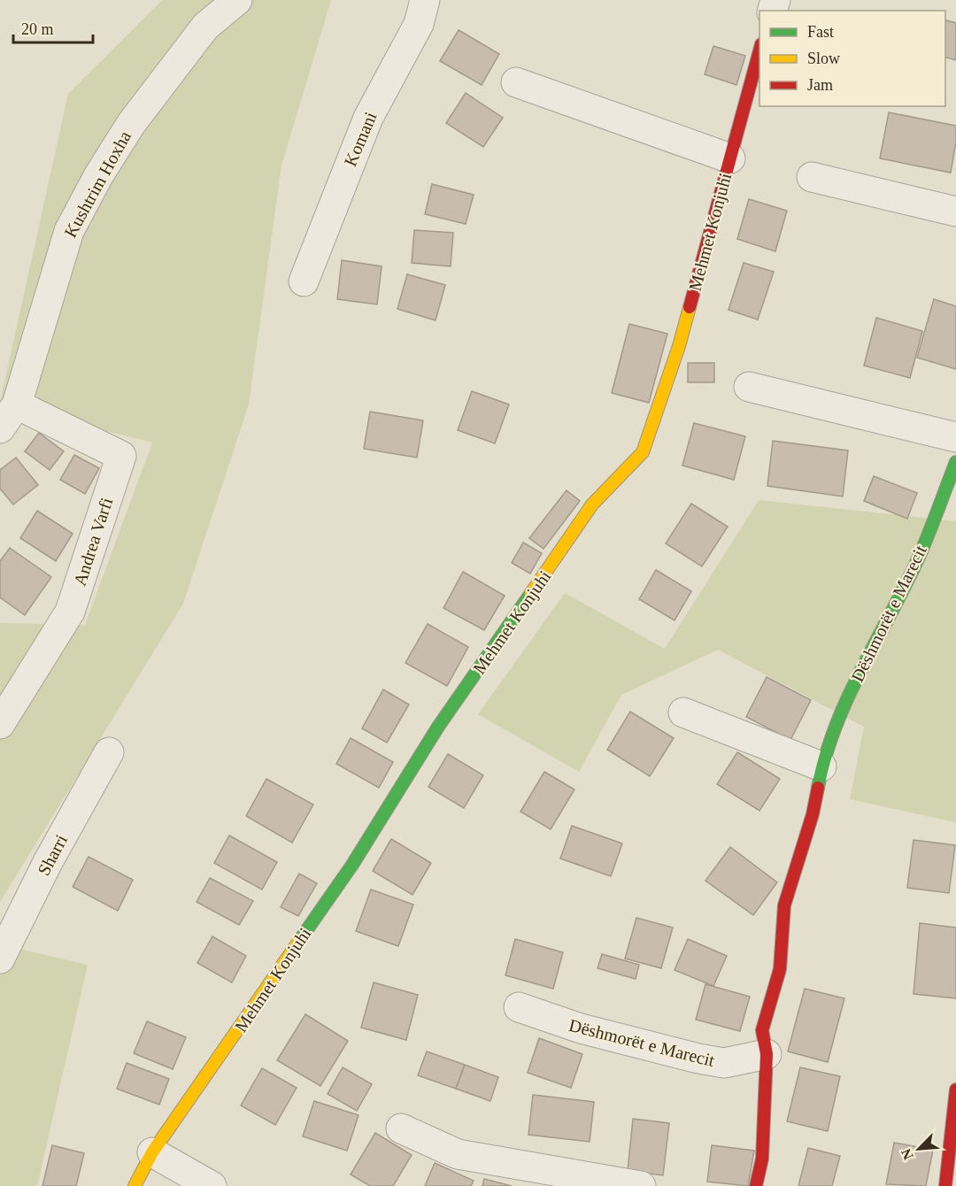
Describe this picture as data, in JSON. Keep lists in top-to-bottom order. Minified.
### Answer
{"streets":{"street":["Komani","Kushtrim Hoxha","Mehmet Konjuhi","Andrea Varfi","Dëshmorët e Marecit","Sharri"]},"crossings":[["Kushtrim Hoxha","Andrea Varfi"]],"legend":["Fast","Slow","Jam"],"scale_bar":"20 m","north":"bottom left"}
